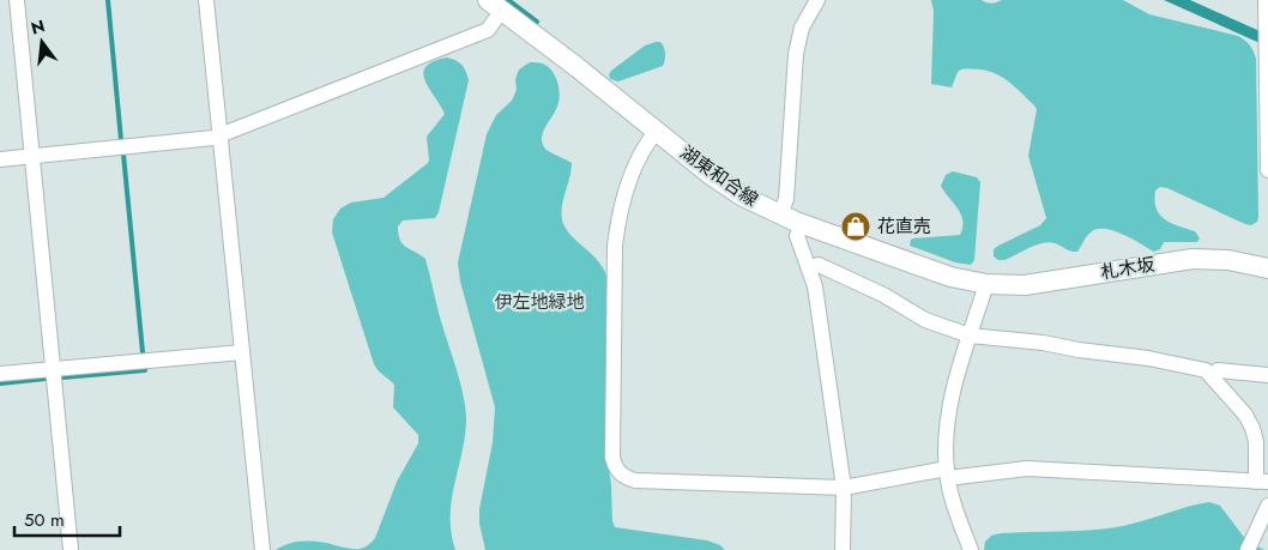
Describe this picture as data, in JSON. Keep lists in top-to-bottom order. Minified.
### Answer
{"streets":{"main road":["湖東和合線","札木坂"]},"crossings":[["湖東和合線","札木坂"]],"parks":["伊左地緑地"],"places":{"shop":["花直売"]},"scale_bar":"50 m","north":"top"}
